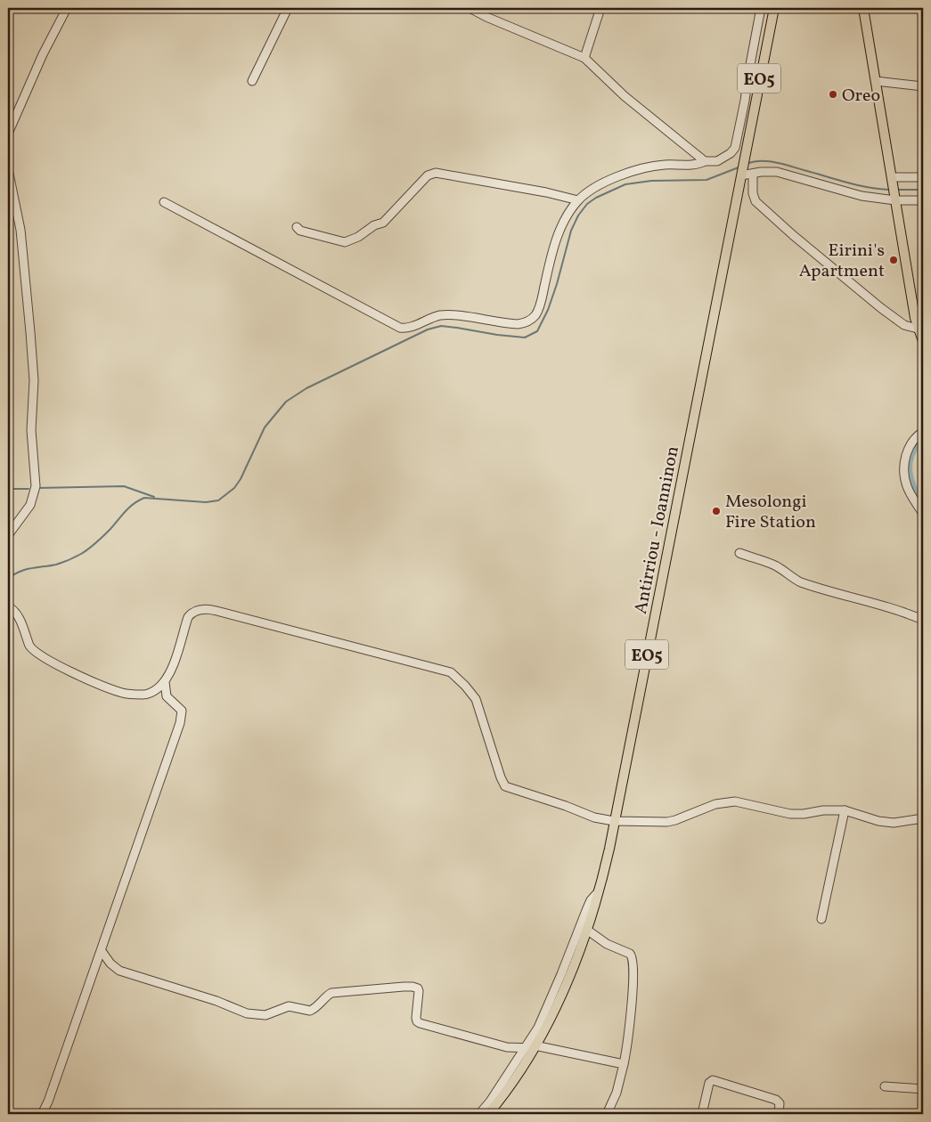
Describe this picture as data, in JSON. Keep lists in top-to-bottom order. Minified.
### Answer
{"streets":{"main road":["ΕΟ5","Antirriou - Ioanninon"]},"places":["Oreo","Eirini's Apartment","Mesolongi Fire Station"]}
